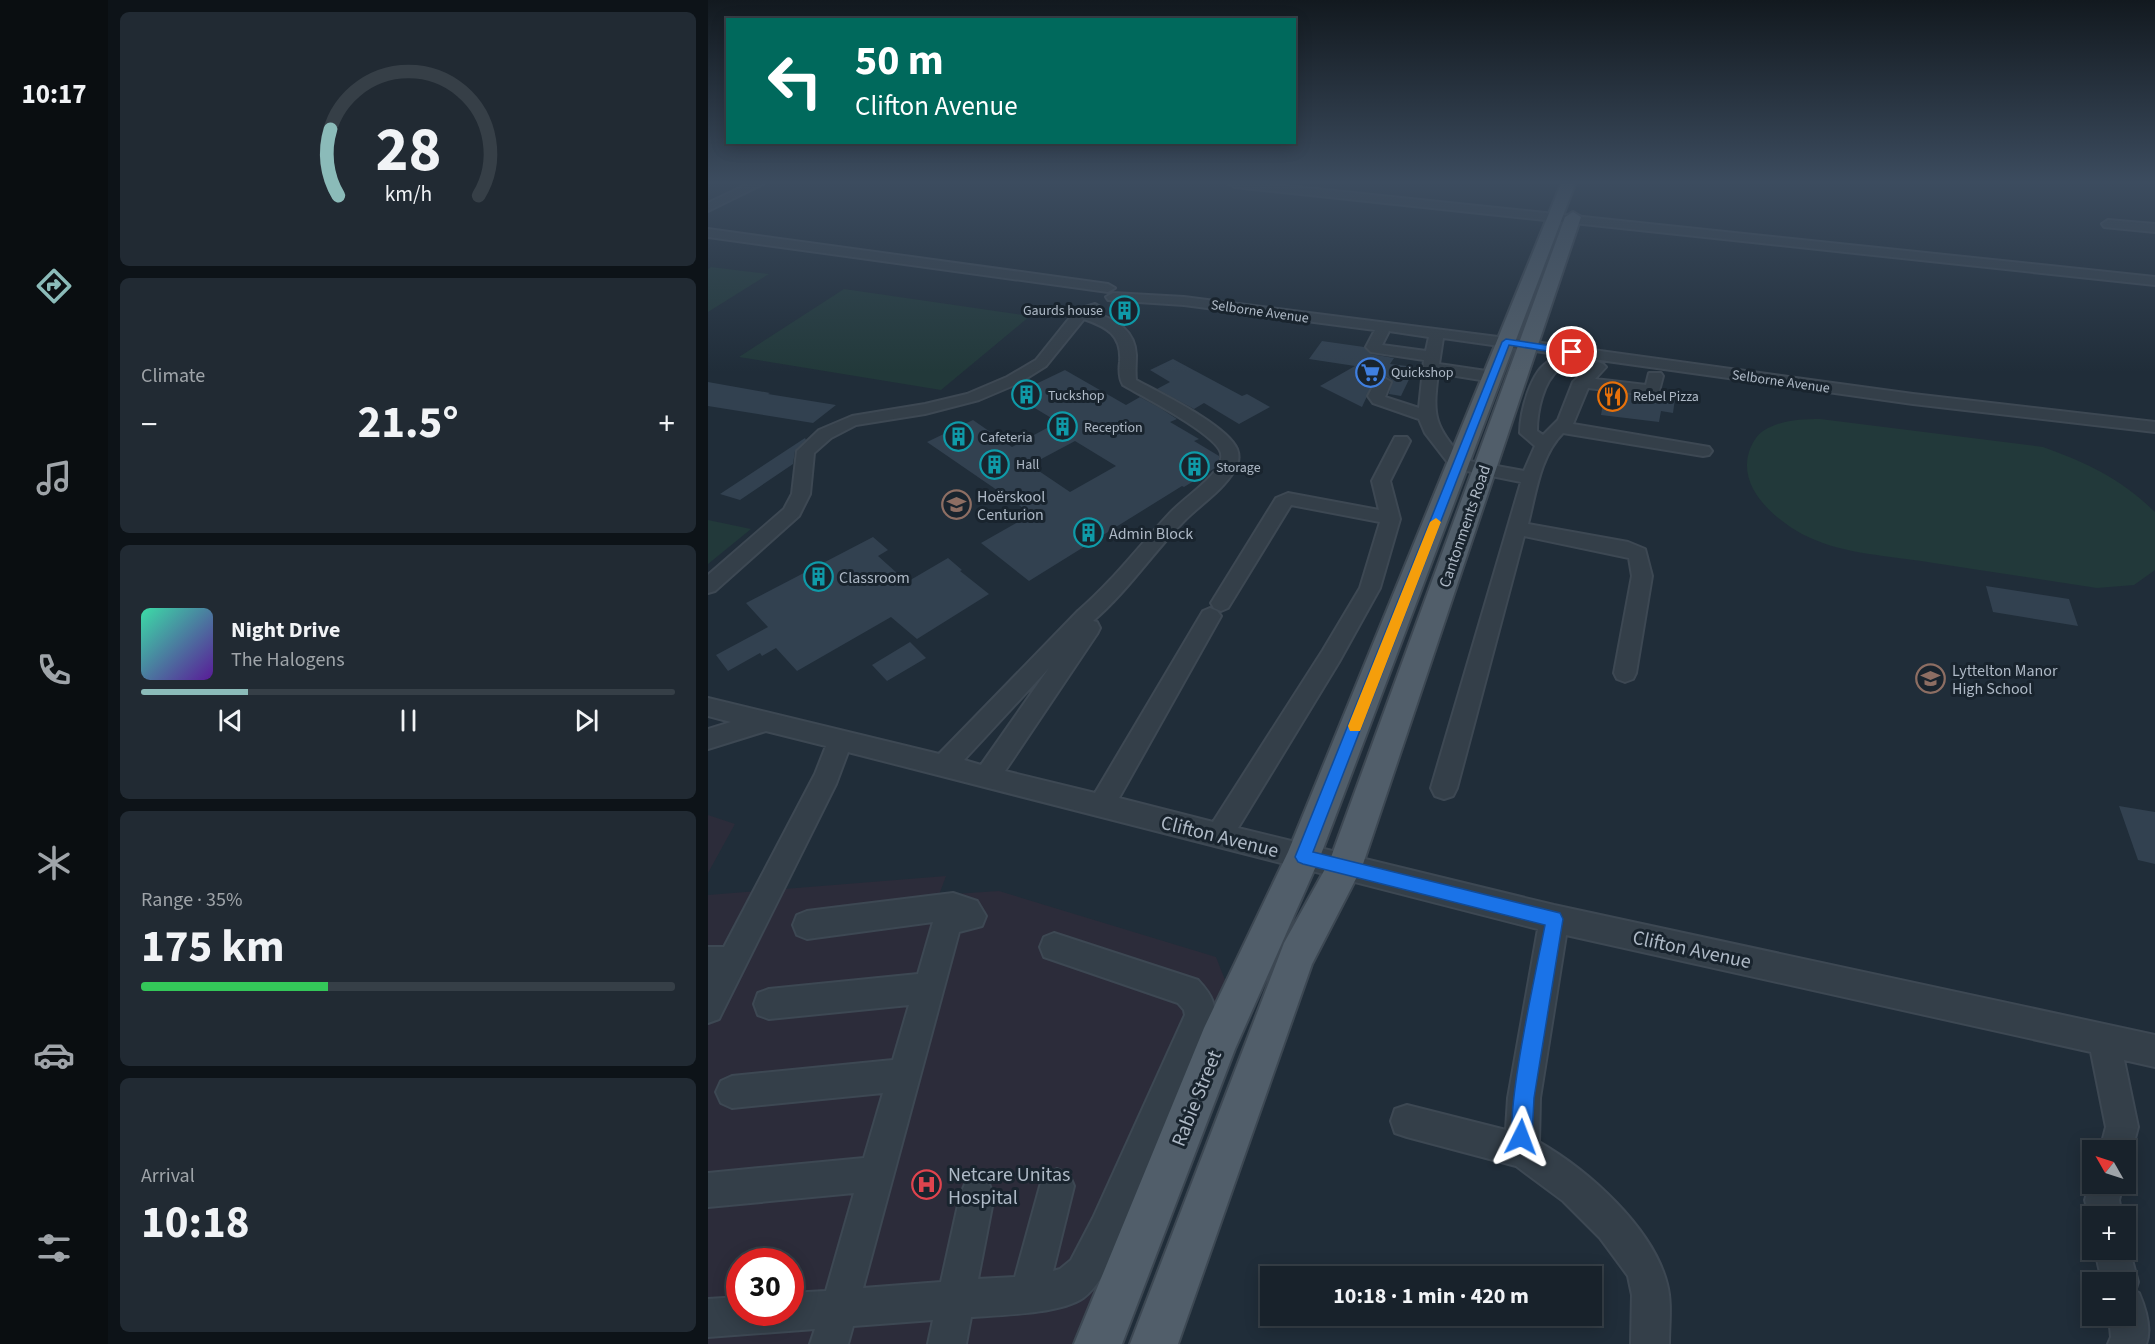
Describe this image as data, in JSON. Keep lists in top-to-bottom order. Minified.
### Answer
{"streets":{"main road":["Cantonments Road","Rabie Street"],"street":["Selborne Avenue","Clifton Avenue"]},"crossings":[["Selborne Avenue","Cantonments Road"],["Cantonments Road","Clifton Avenue"],["Cantonments Road","Rabie Street"],["Clifton Avenue","Rabie Street"]],"places":{"building":["Gaurds house","Tuckshop","Reception","Cafeteria","Hall","Storage","Admin Block","Classroom"],"supermarket":["Quickshop"],"restaurant":["Rebel Pizza"],"school or university":["Hoërskool Centurion","Lyttelton Manor High School"],"hospital":["Netcare Unitas Hospital"]},"north":"top left","page":{"tabs":"10:17","turn":["50 m","Clifton Avenue"],"tile":["Climate",["Range · 35%","175 km"],["Arrival","10:18"]],"heat":["−","21.5°","+"],"song":["Night Drive","The Halogens"],"map_buttons":["+","−"],"limit":"30","trip":"10:18 · 1 min · 420 m","gauge":["28","km/h"]}}
